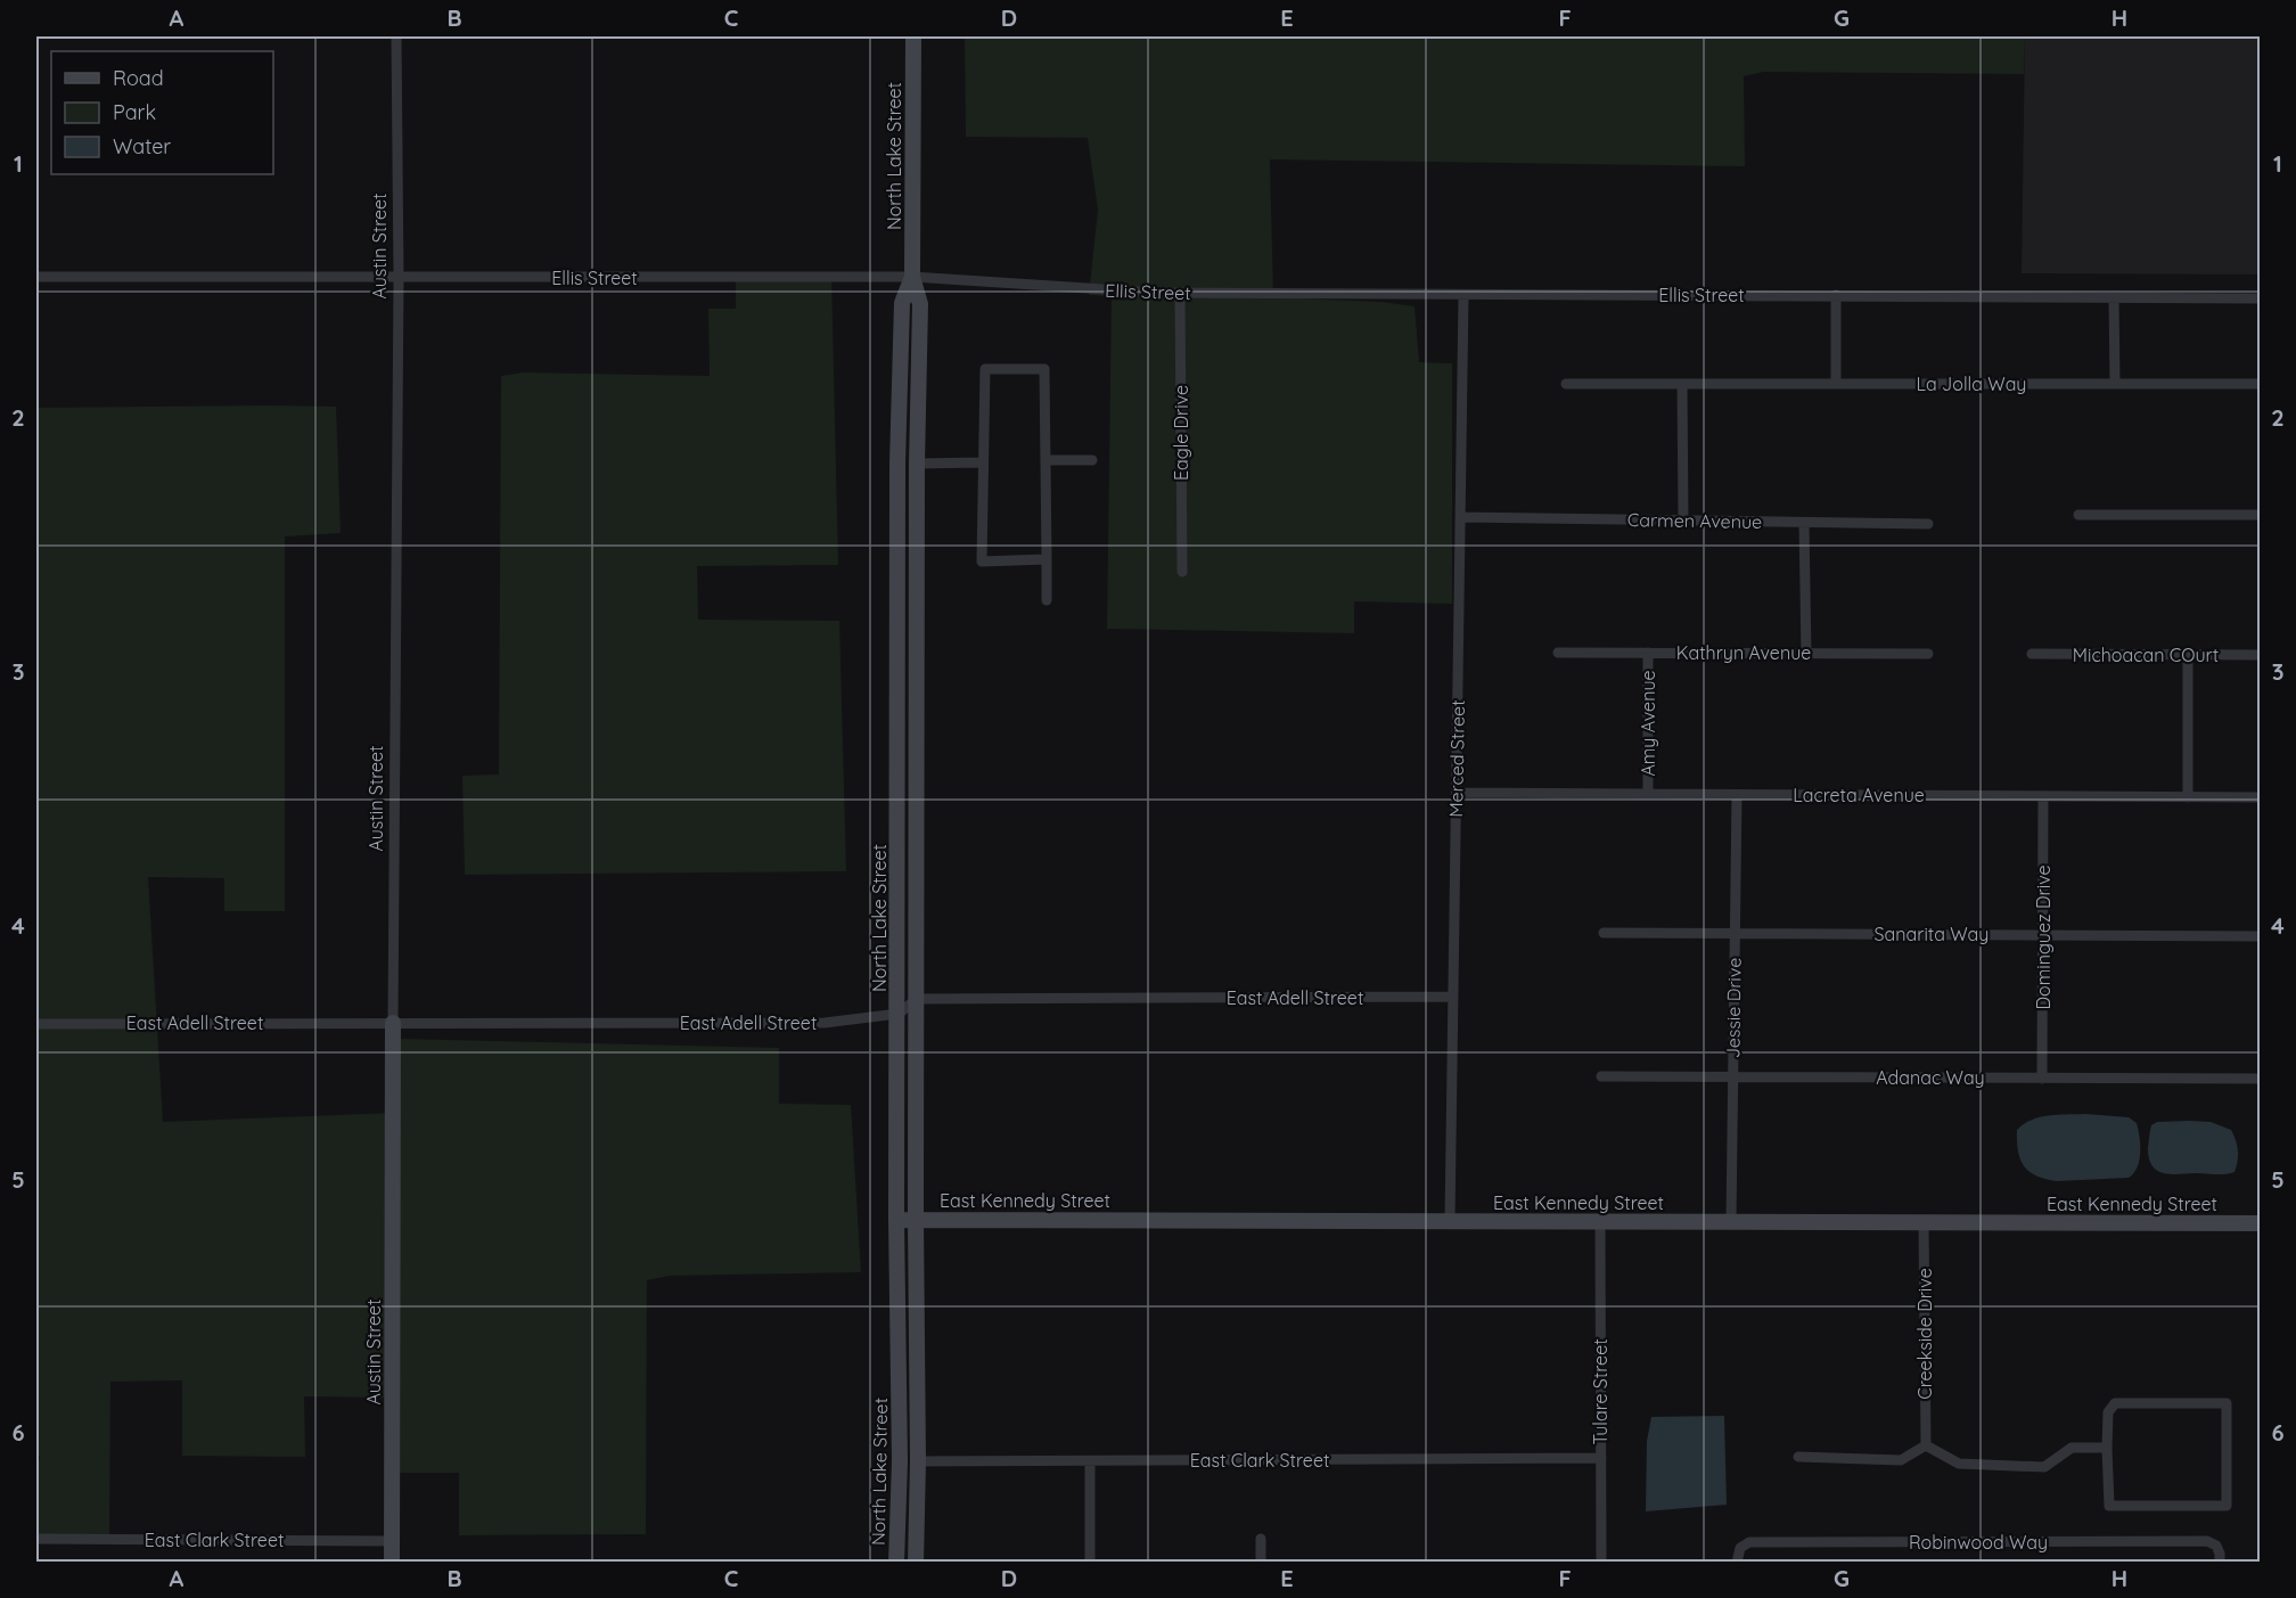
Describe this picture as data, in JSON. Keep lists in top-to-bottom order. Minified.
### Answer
{"streets":{"street":["North Lake Street","Austin Street","Ellis Street","La Jolla Way","Eagle Drive","Carmen Avenue","Kathryn Avenue","Michoacan COurt","Amy Avenue","Merced Street","Lacreta Avenue","Sanarita Way","Dominguez Drive","East Adell Street","Jessie Drive","Adanac Way","East Kennedy Street","Creekside Drive","Tulare Street","East Clark Street","Robinwood Way"]},"crossings":[["North Lake Street","Ellis Street"],["North Lake Street","East Adell Street"],["North Lake Street","East Kennedy Street"],["North Lake Street","East Clark Street"],["Austin Street","Ellis Street"],["Austin Street","East Adell Street"],["Austin Street","East Clark Street"],["Ellis Street","Eagle Drive"],["Ellis Street","Merced Street"],["Carmen Avenue","Merced Street"],["Kathryn Avenue","Amy Avenue"],["Amy Avenue","Lacreta Avenue"],["Merced Street","Lacreta Avenue"],["Merced Street","East Adell Street"],["Merced Street","East Kennedy Street"],["Lacreta Avenue","Dominguez Drive"],["Lacreta Avenue","Jessie Drive"],["Sanarita Way","Dominguez Drive"],["Sanarita Way","Jessie Drive"],["Dominguez Drive","Adanac Way"],["Jessie Drive","Adanac Way"],["Jessie Drive","East Kennedy Street"],["East Kennedy Street","Creekside Drive"],["East Kennedy Street","Tulare Street"],["Tulare Street","East Clark Street"]],"legend":["Road","Park","Water"],"grid":{"columns":["A","B","C","D","E","F","G","H"],"rows":["1","2","3","4","5","6"]}}
